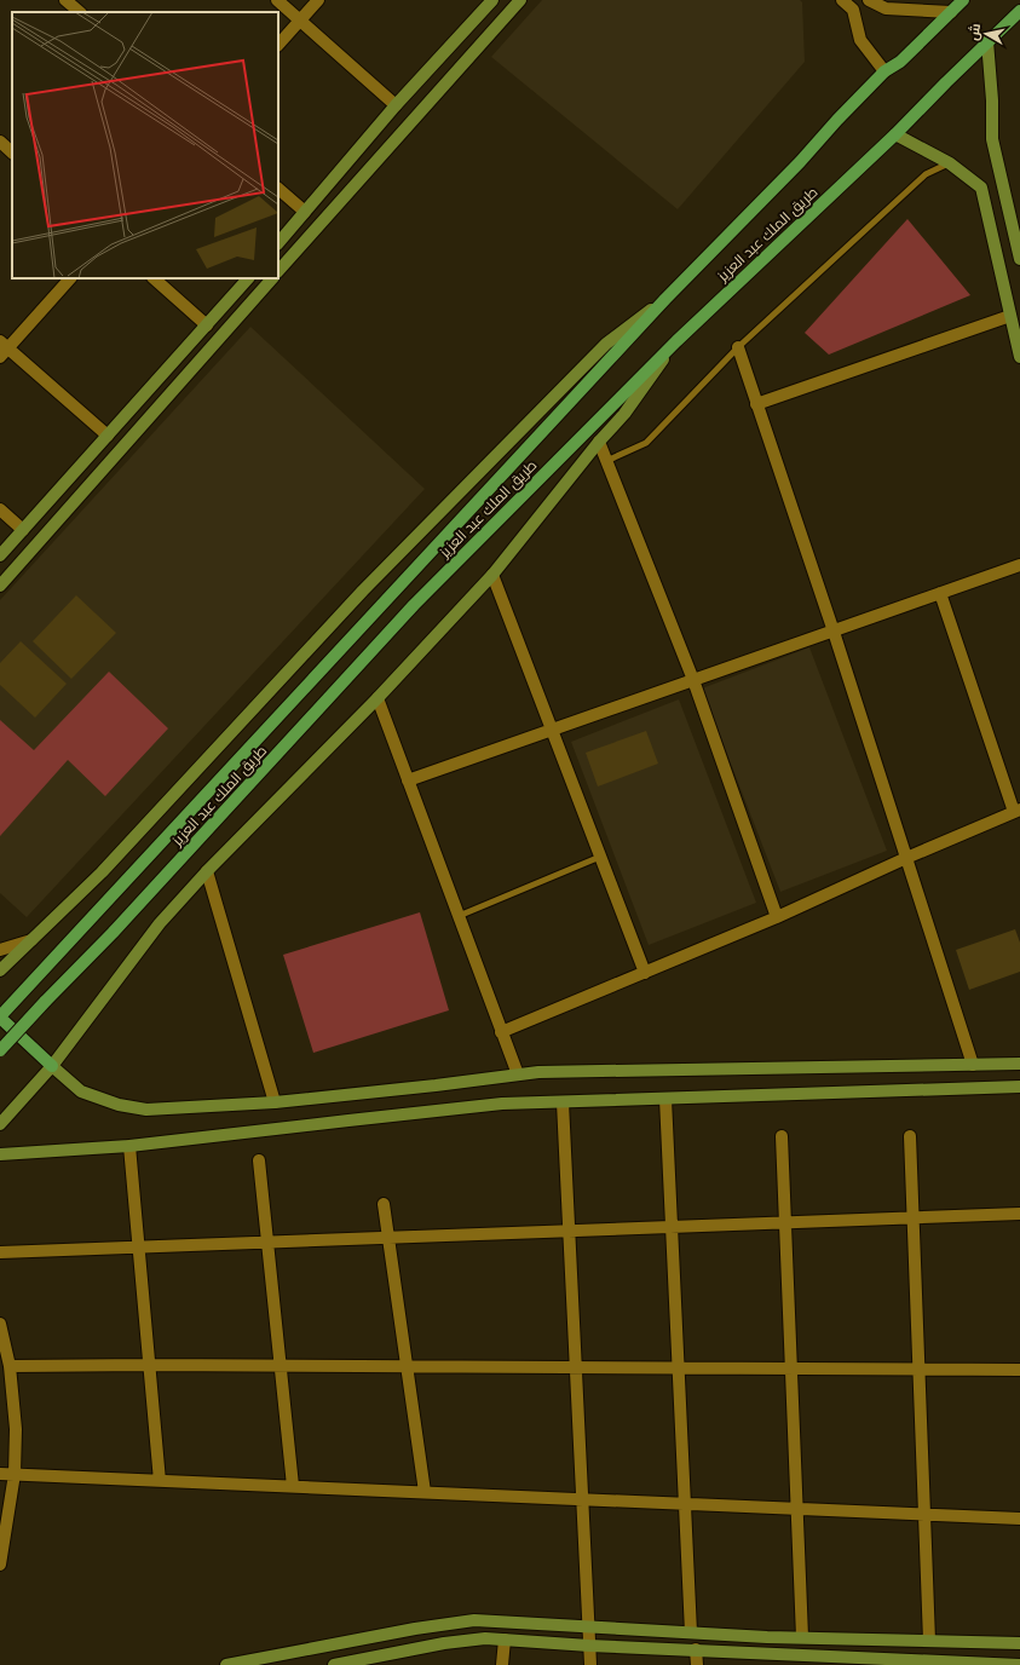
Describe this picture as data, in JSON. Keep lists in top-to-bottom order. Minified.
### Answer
{"streets":{"main road":["طريق الملك عبد العزيز"]},"north":"left"}
